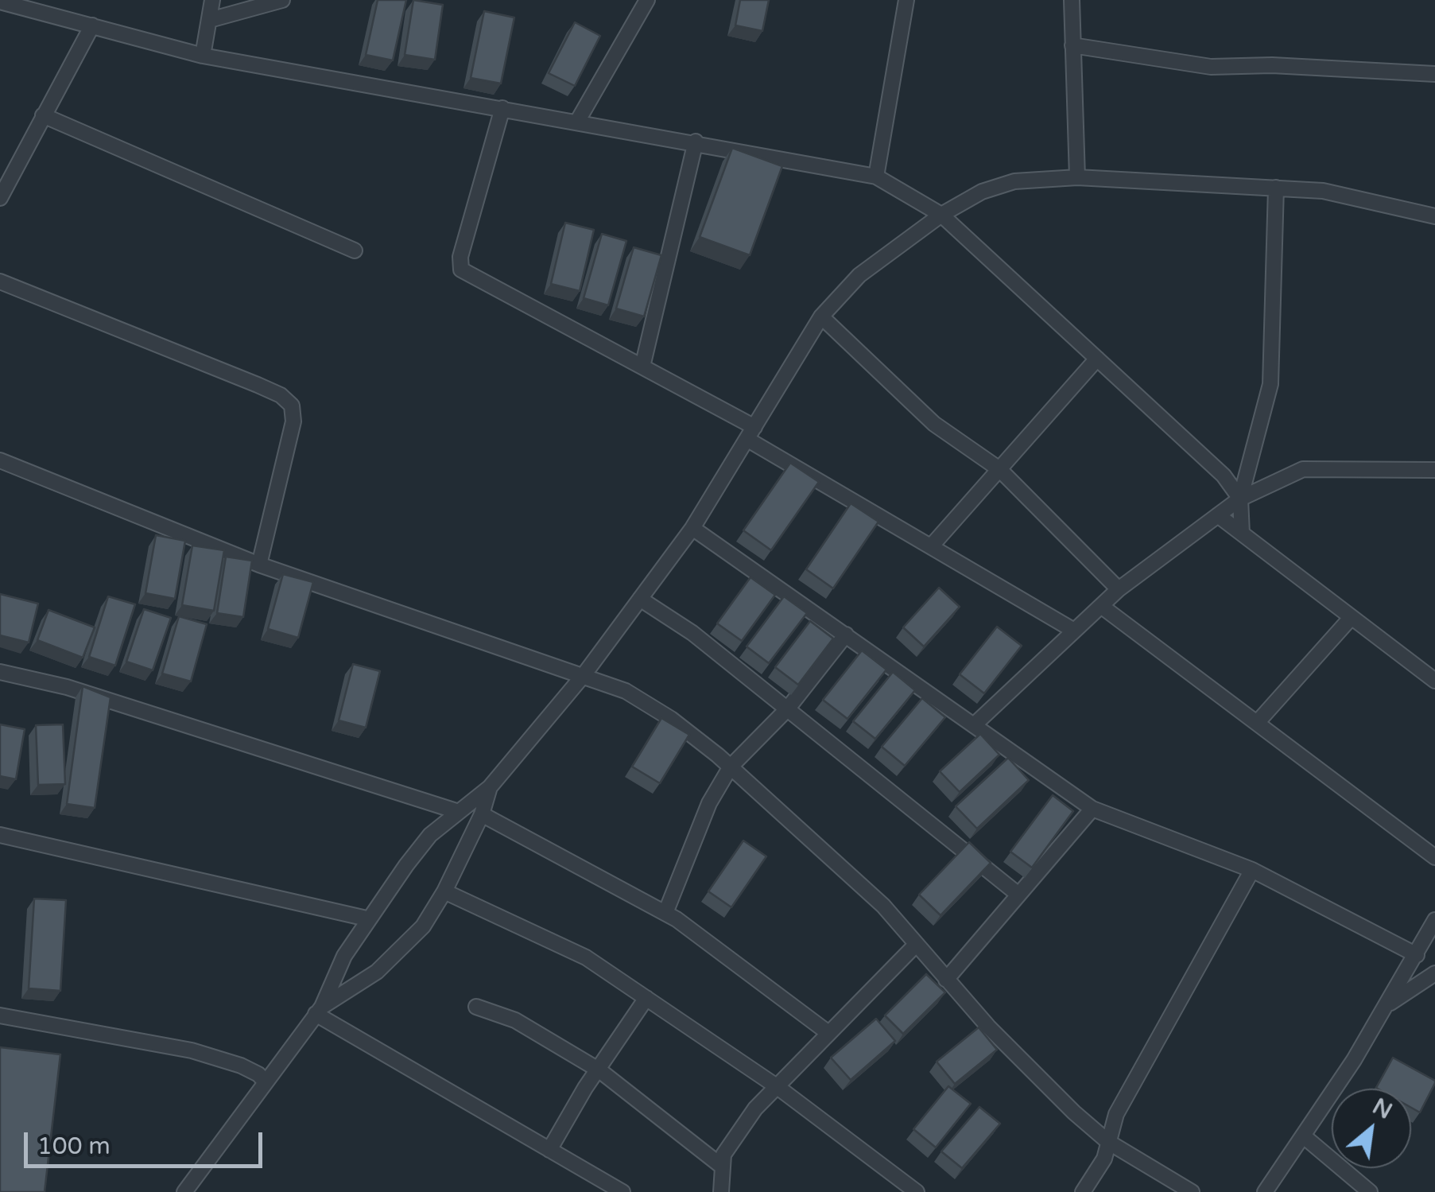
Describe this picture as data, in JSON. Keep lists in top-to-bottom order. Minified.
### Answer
{"scale_bar":"100 m","north":"top right"}
